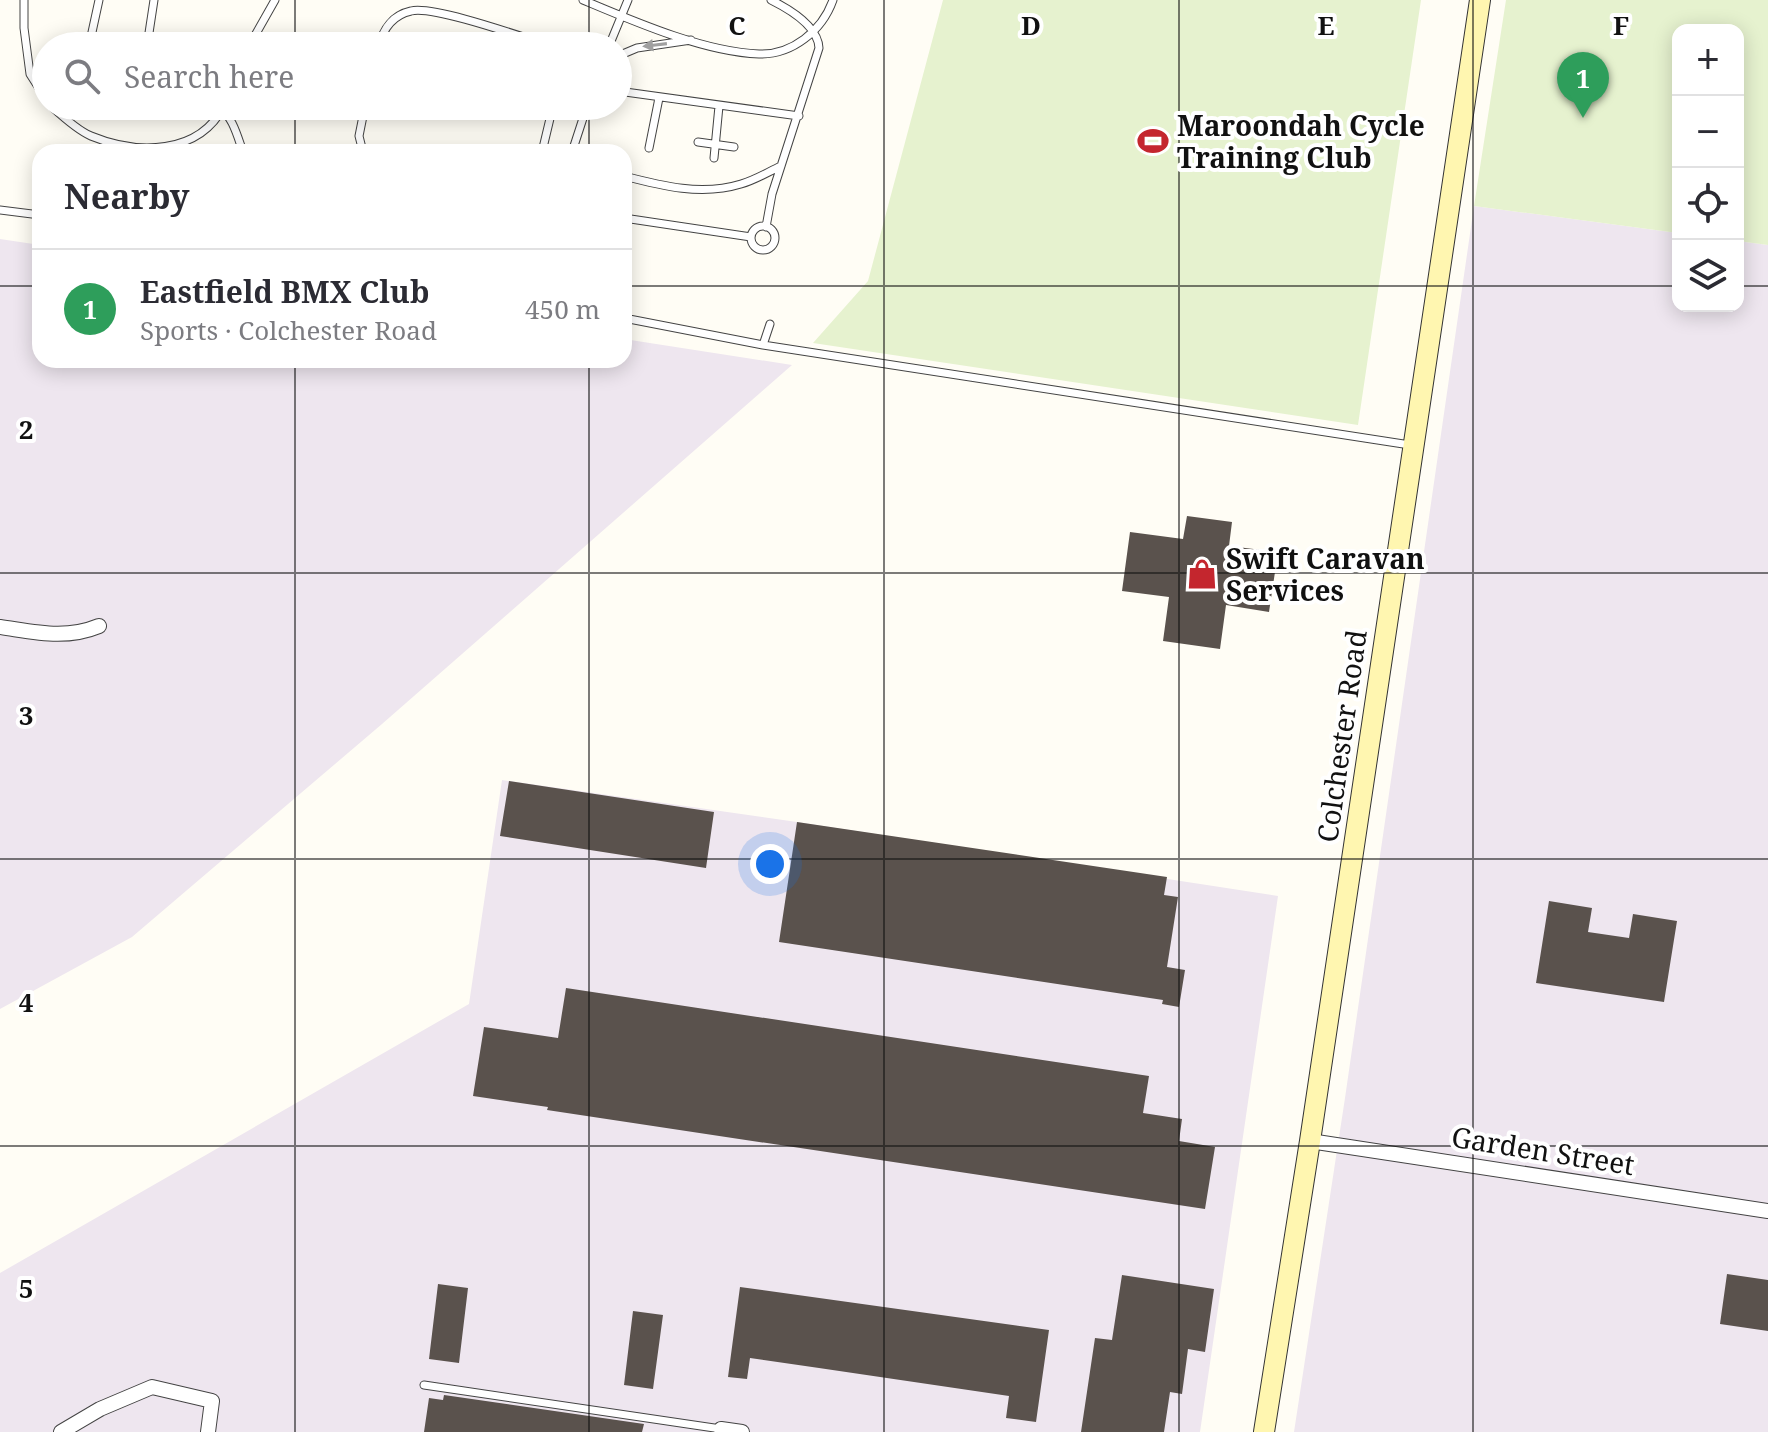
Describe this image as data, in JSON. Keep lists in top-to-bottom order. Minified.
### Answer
{"streets":{"main road":["Colchester Road"],"street":["Garden Street"]},"crossings":[["Colchester Road","Garden Street"]],"places":{"sports":["Maroondah Cycle Training Club"],"shop":["Swift Caravan Services"]},"page":{"map_buttons":["+","−"],"search":"Search here","pins":"1","heading":"Nearby","list":[{"mark":"1","name":"Eastfield BMX Club","note":"Sports · Colchester Road","value":"450 m"}]},"grid":{"columns":["C","D","E","F"],"rows":["2","3","4","5"]}}
